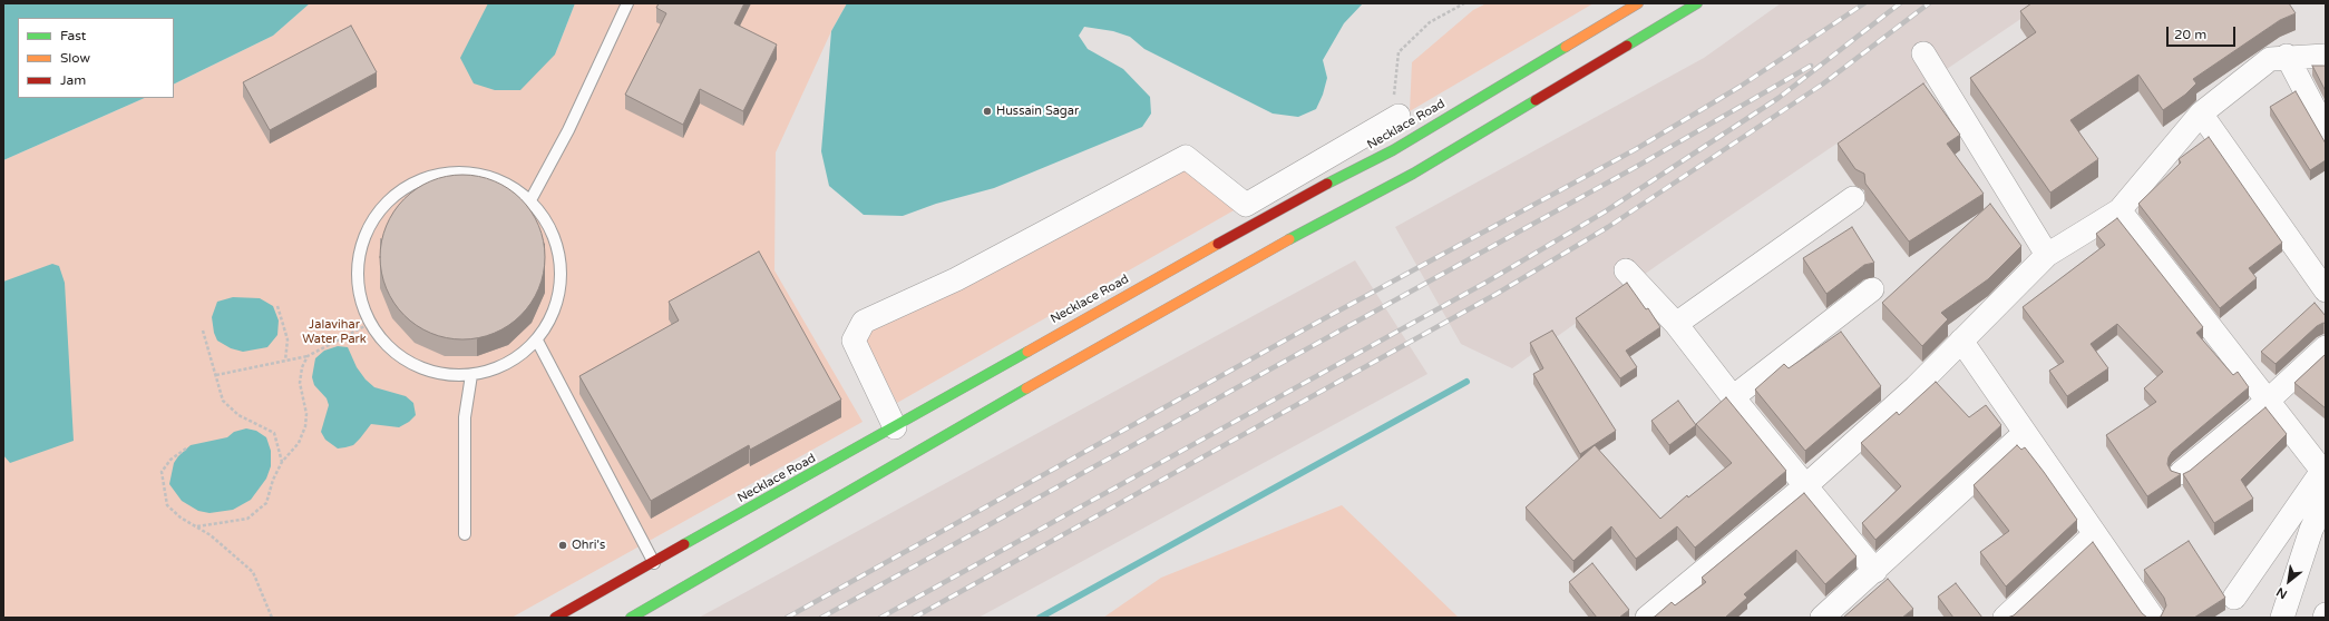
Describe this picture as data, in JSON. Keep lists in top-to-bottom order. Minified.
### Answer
{"streets":{"main road":["Necklace Road"]},"parks":["Jalavihar Water Park"],"places":["Hussain Sagar","Ohri's"],"legend":["Fast","Slow","Jam"],"scale_bar":"20 m","north":"bottom left"}
